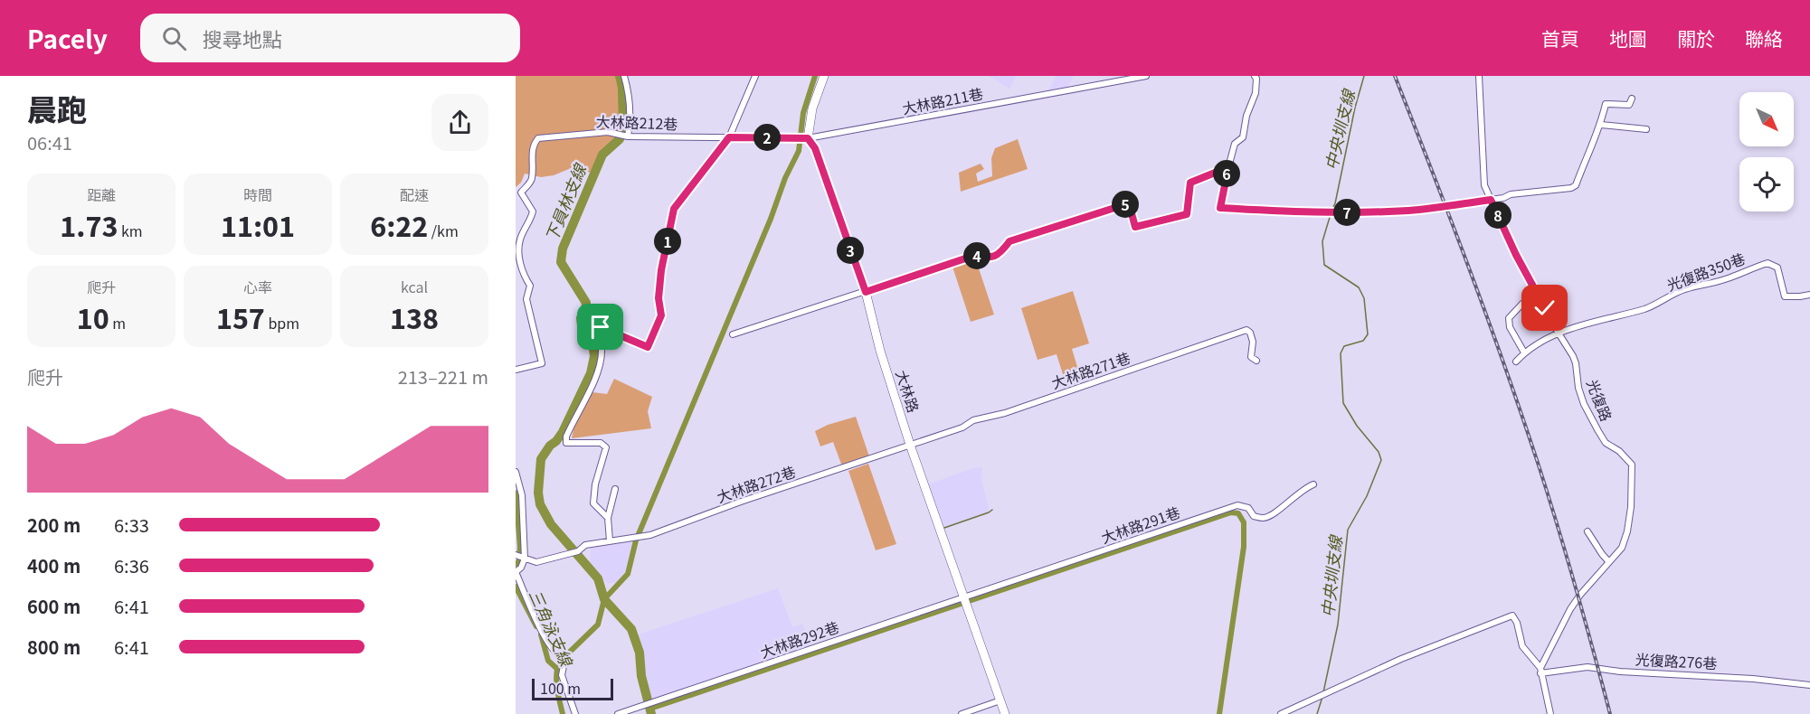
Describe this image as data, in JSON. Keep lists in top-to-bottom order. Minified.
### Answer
{"streets":{"street":["大林路211巷","大林路212巷","光復路350巷","大林路271巷","大林路","光復路","大林路272巷","大林路291巷","大林路292巷","光復路276巷"]},"crossings":[["大林路211巷","大林路212巷"],["大林路211巷","大林路"],["大林路212巷","大林路"],["光復路350巷","光復路"],["大林路271巷","大林路"],["大林路271巷","大林路272巷"],["大林路","大林路272巷"],["大林路","大林路291巷"],["大林路","大林路292巷"],["光復路","光復路276巷"],["大林路291巷","大林路292巷"]],"water":["中央圳支線","下員林支線","三角泳支線"],"scale_bar":"100 m","north":"bottom right","page":{"header":"Pacely","search":"搜尋地點","nav":["首頁","地圖","關於","聯絡"],"heading":["晨跑","06:41"],"pins":["2","6","5","7","8","1","3","4"],"stats":[["距離","1.73 km"],["時間","11:01"],["配速","6:22 /km"],["爬升","10 m"],["心率","157 bpm"],["kcal","138"]],"chart":["爬升","213–221 m"],"list":[{"name":"200 m","note":"6:33"},{"name":"400 m","note":"6:36"},{"name":"600 m","note":"6:41"},{"name":"800 m","note":"6:41"}],"scale":"100 m"}}
